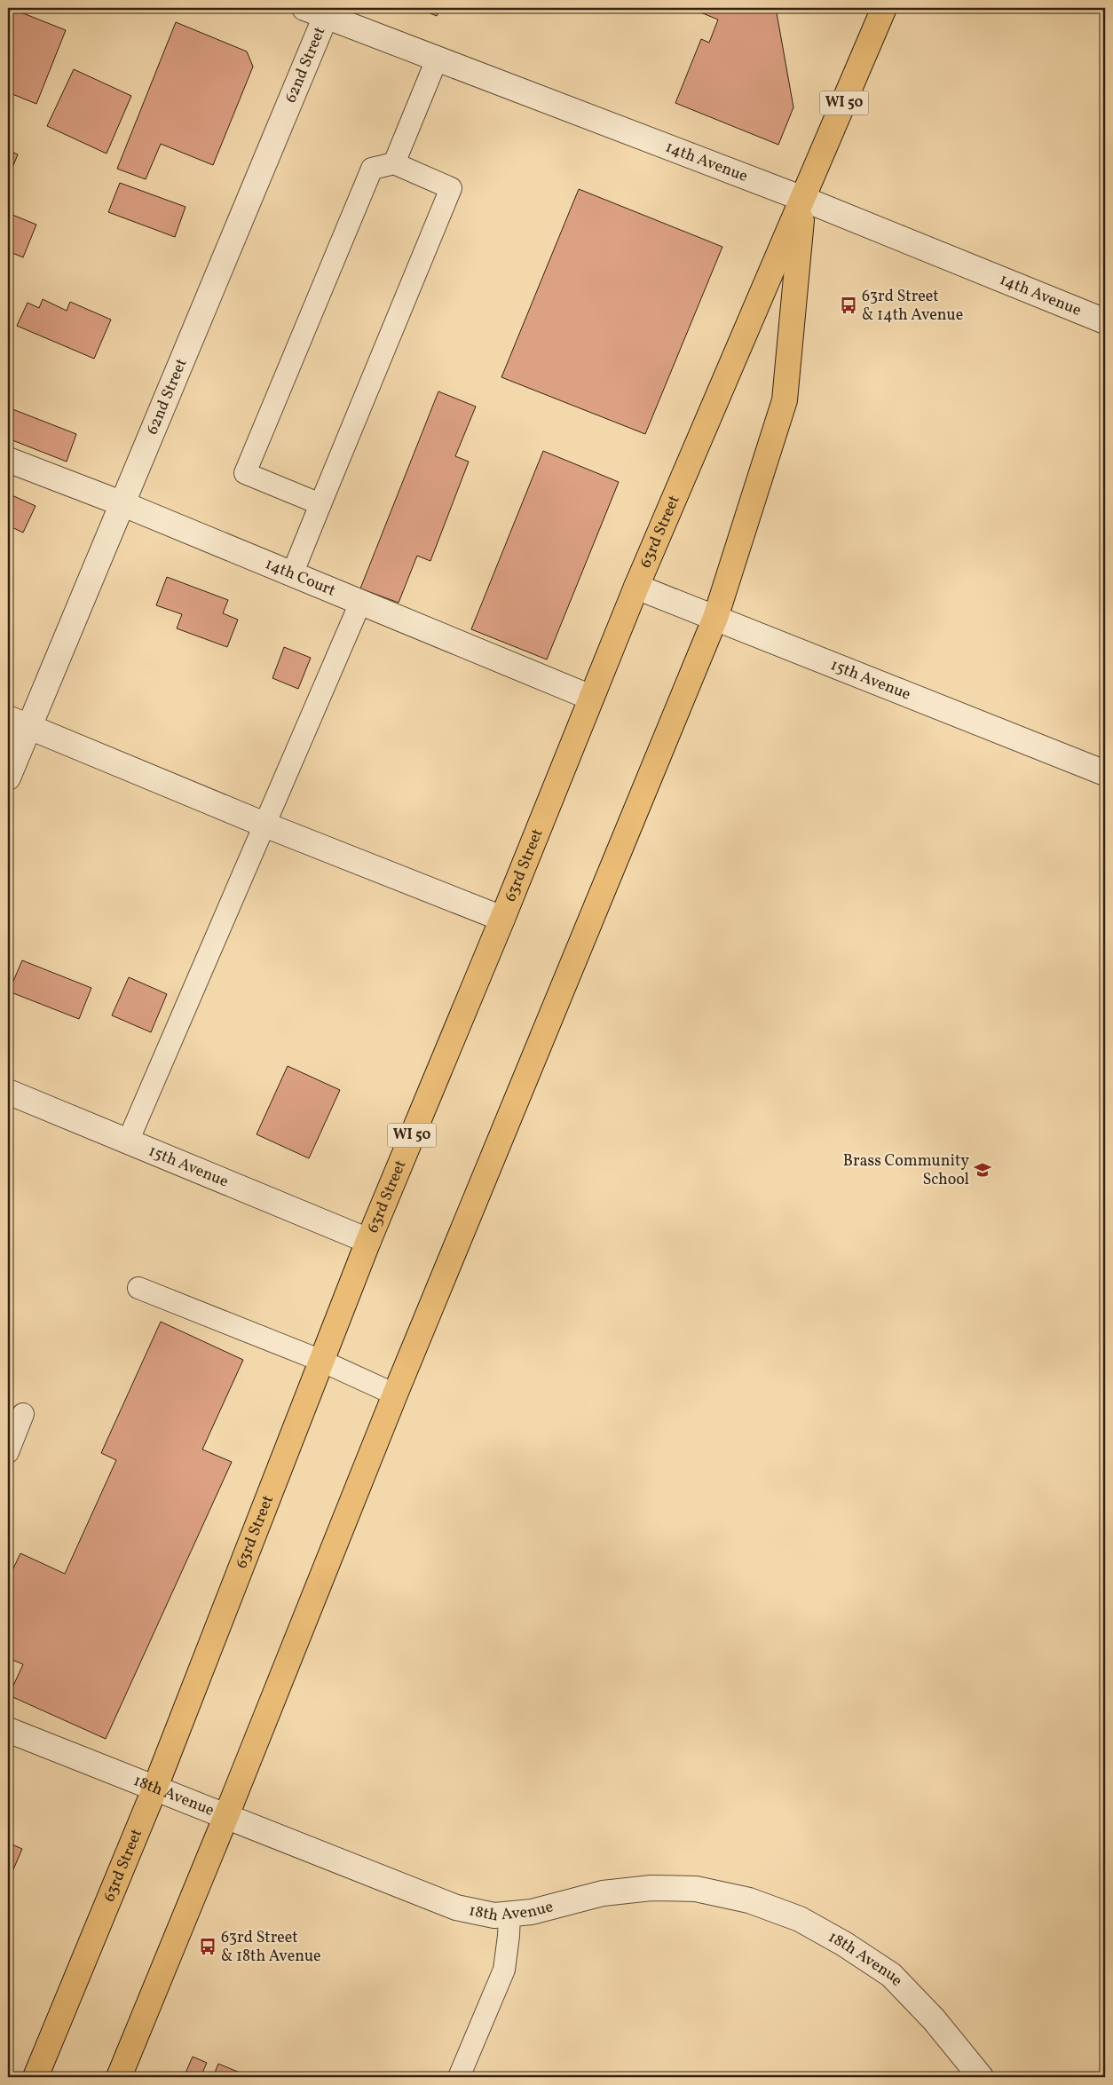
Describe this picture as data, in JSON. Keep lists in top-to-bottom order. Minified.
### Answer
{"streets":{"main road":["WI 50","63rd Street"],"street":["62nd Street","14th Avenue","14th Court","15th Avenue","18th Avenue"]},"crossings":[["62nd Street","14th Avenue"],["62nd Street","14th Court"],["14th Avenue","63rd Street"],["63rd Street","14th Court"],["63rd Street","15th Avenue"],["63rd Street","18th Avenue"]],"places":{"bus stop":["63rd Street & 14th Avenue","63rd Street & 18th Avenue"],"school or university":["Brass Community School"]}}
